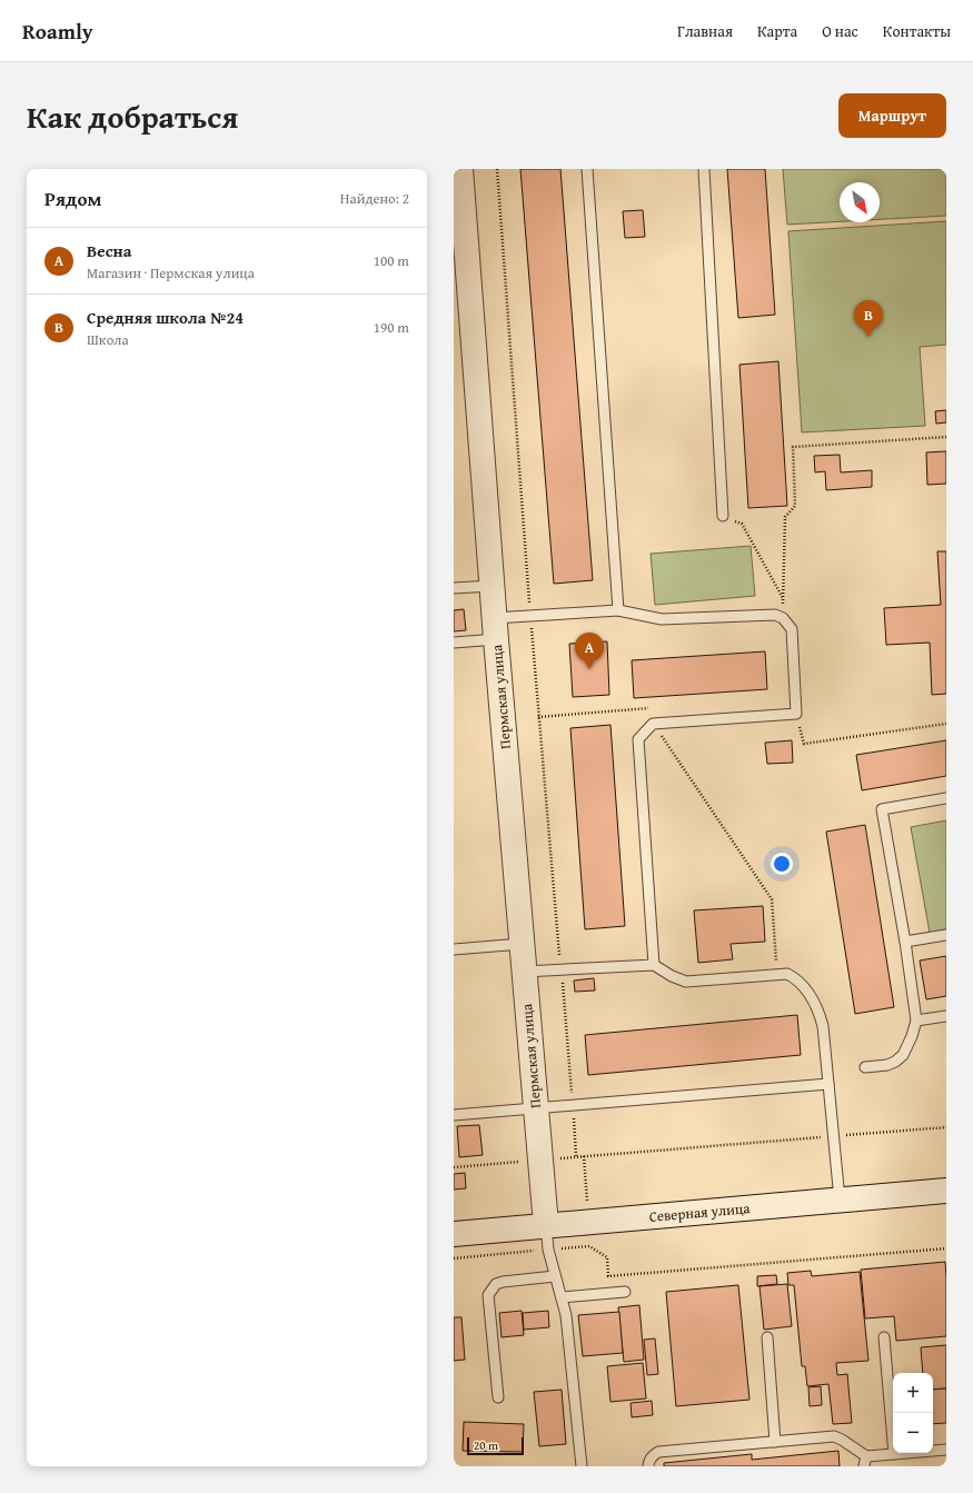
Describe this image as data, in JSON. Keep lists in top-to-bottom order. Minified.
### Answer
{"streets":{"street":["Пермская улица","Северная улица"]},"crossings":[["Пермская улица","Северная улица"]],"scale_bar":"20 m","north":"bottom right","page":{"header":"Roamly","nav":["Главная","Карта","О нас","Контакты"],"title":"Как добраться","buttons":"Маршрут","heading":["Рядом","Найдено: 2"],"list":[{"mark":"A","name":"Весна","note":"Магазин · Пермская улица","value":"100 m"},{"mark":"B","name":"Средняя школа №24","note":"Школа","value":"190 m"}],"pins":["B","A"],"map_buttons":["+","−"],"scale":"20 m"}}
